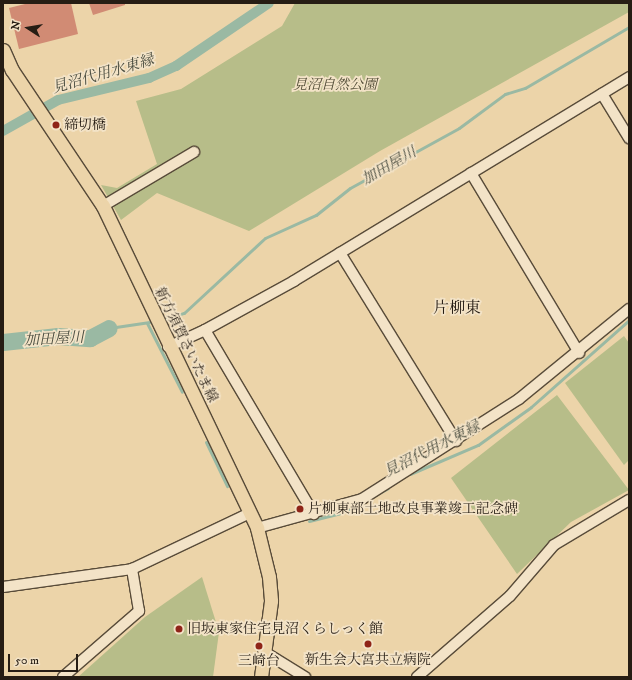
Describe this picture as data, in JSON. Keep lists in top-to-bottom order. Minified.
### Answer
{"streets":{"main road":["新方須賀さいたま線"]},"districts":["片柳東"],"water":["見沼代用水東縁","加田屋川"],"parks":["見沼自然公園"],"places":["締切橋","片柳東部土地改良事業竣工記念碑","旧坂東家住宅見沼くらしっく館","新生会大宮共立病院","三崎台"],"scale_bar":"50 m","north":"left"}
